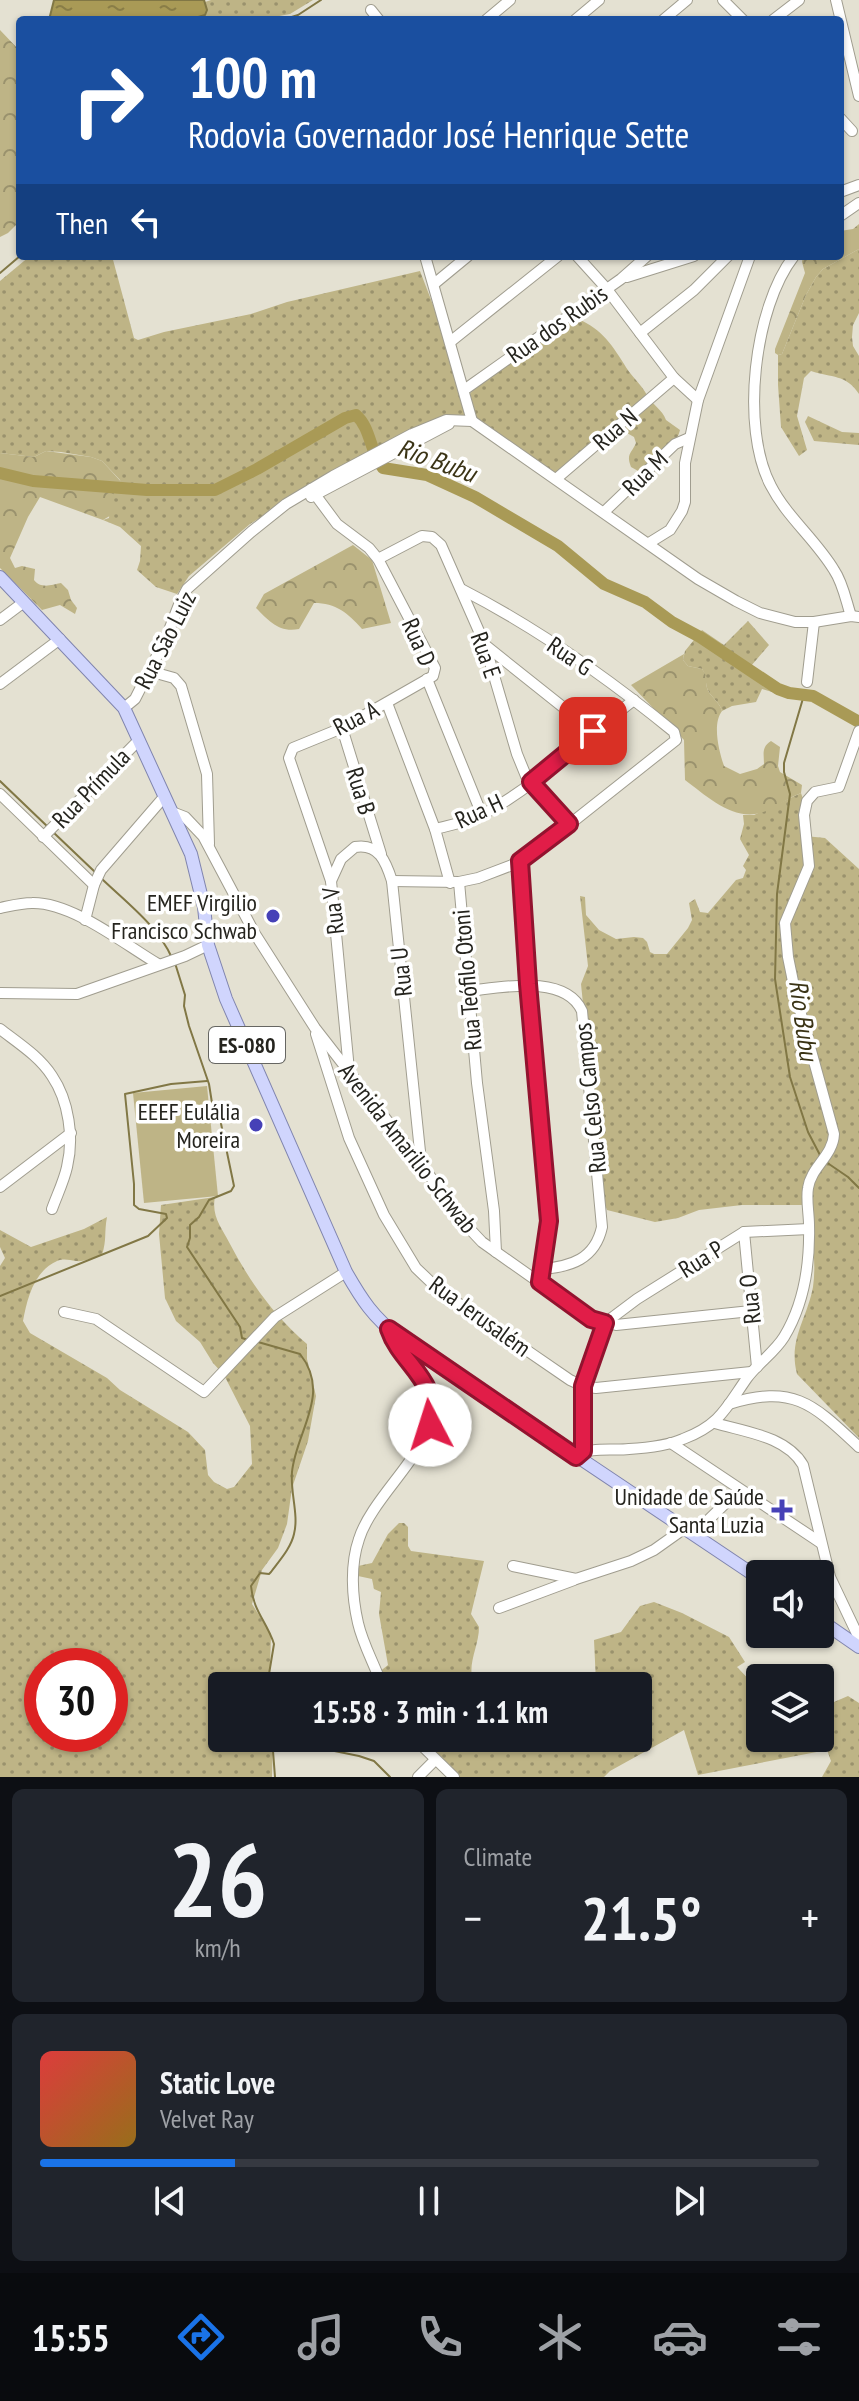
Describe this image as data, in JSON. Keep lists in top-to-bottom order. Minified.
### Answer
{"streets":{"main road":["ES-080"],"street":["Rua dos Rubis","Rua N","Rua M","Rua São Luiz","Rua D","Rua E","Rua G","Rua A","Rua Prímula","Rua B","Rua H","Rua V","Rua U","Rua Teófilo Otoni","Rua Celso Campos","Avenida Amarilio Schwab","Rua P","Rua O","Rua Jerusalém"]},"crossings":[["Rua São Luiz","Rua D"],["Rua São Luiz","ES-080"],["Rua D","Rua E"],["Rua D","Rua A"],["Rua D","Rua H"],["Rua E","Rua G"],["Rua E","Rua H"],["Rua E","Rua Teófilo Otoni"],["Rua G","Rua H"],["Rua G","Rua Teófilo Otoni"],["Rua A","Rua B"],["Rua A","Rua V"],["Rua Prímula","ES-080"],["Rua B","Rua U"],["Rua V","Avenida Amarilio Schwab"],["Rua U","Avenida Amarilio Schwab"],["Rua Teófilo Otoni","Rua Celso Campos"],["Rua Teófilo Otoni","Avenida Amarilio Schwab"],["ES-080","Avenida Amarilio Schwab"],["Avenida Amarilio Schwab","Rua P"],["Avenida Amarilio Schwab","Rua Jerusalém"],["Rua P","Rua O"]],"water":["Rio Bubu"],"places":{"other":["EMEF Virgilio Francisco Schwab","EEEF Eulália Moreira"],"health":["Unidade de Saúde Santa Luzia"]},"page":{"turn":["100 m","Rodovia Governador José Henrique Sette"],"then":"Then","limit":"30","trip":"15:58 · 3 min · 1.1 km","tile":[["26","km/h"],"Climate"],"heat":["−","21.5°","+"],"song":["Static Love","Velvet Ray"],"tabs":"15:55"}}
